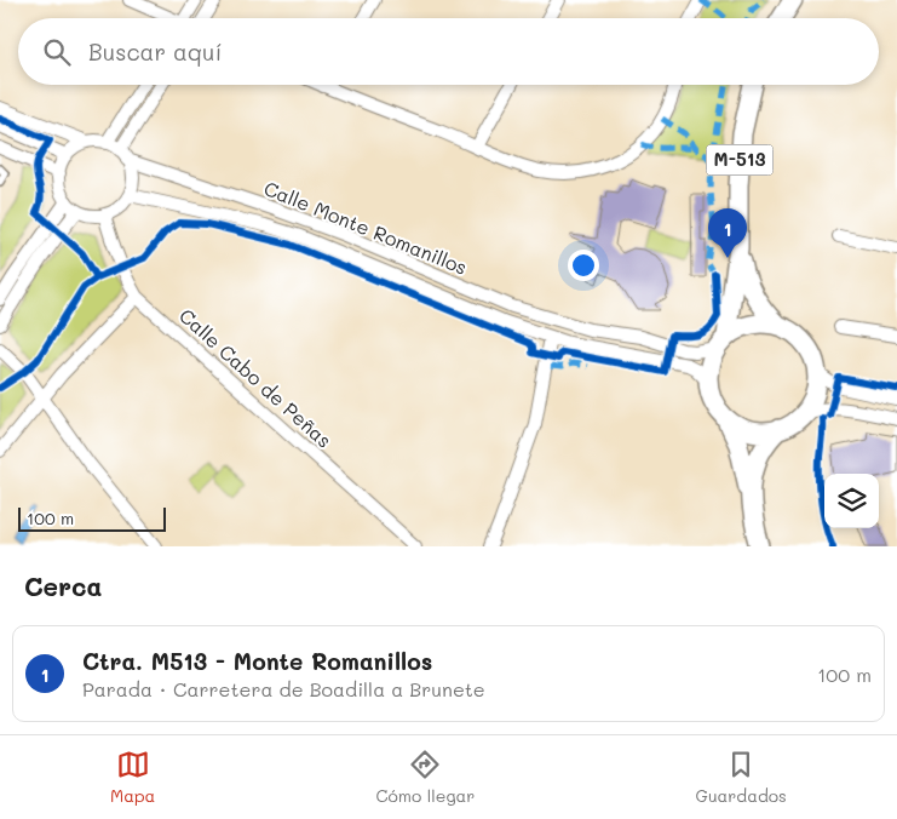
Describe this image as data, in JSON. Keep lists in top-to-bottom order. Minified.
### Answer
{"streets":{"main road":["M-513"],"street":["Calle Monte Romanillos","Calle Cabo de Peñas"]},"crossings":[["M-513","Calle Monte Romanillos"],["Calle Monte Romanillos","Calle Cabo de Peñas"]],"scale_bar":"100 m","page":{"search":"Buscar aquí","pins":"1","scale":"100 m","heading":"Cerca","list":[{"mark":"1","name":"Ctra. M513 - Monte Romanillos","note":"Parada · Carretera de Boadilla a Brunete","value":"100 m"}],"nav":["Mapa","Cómo llegar","Guardados"]}}
